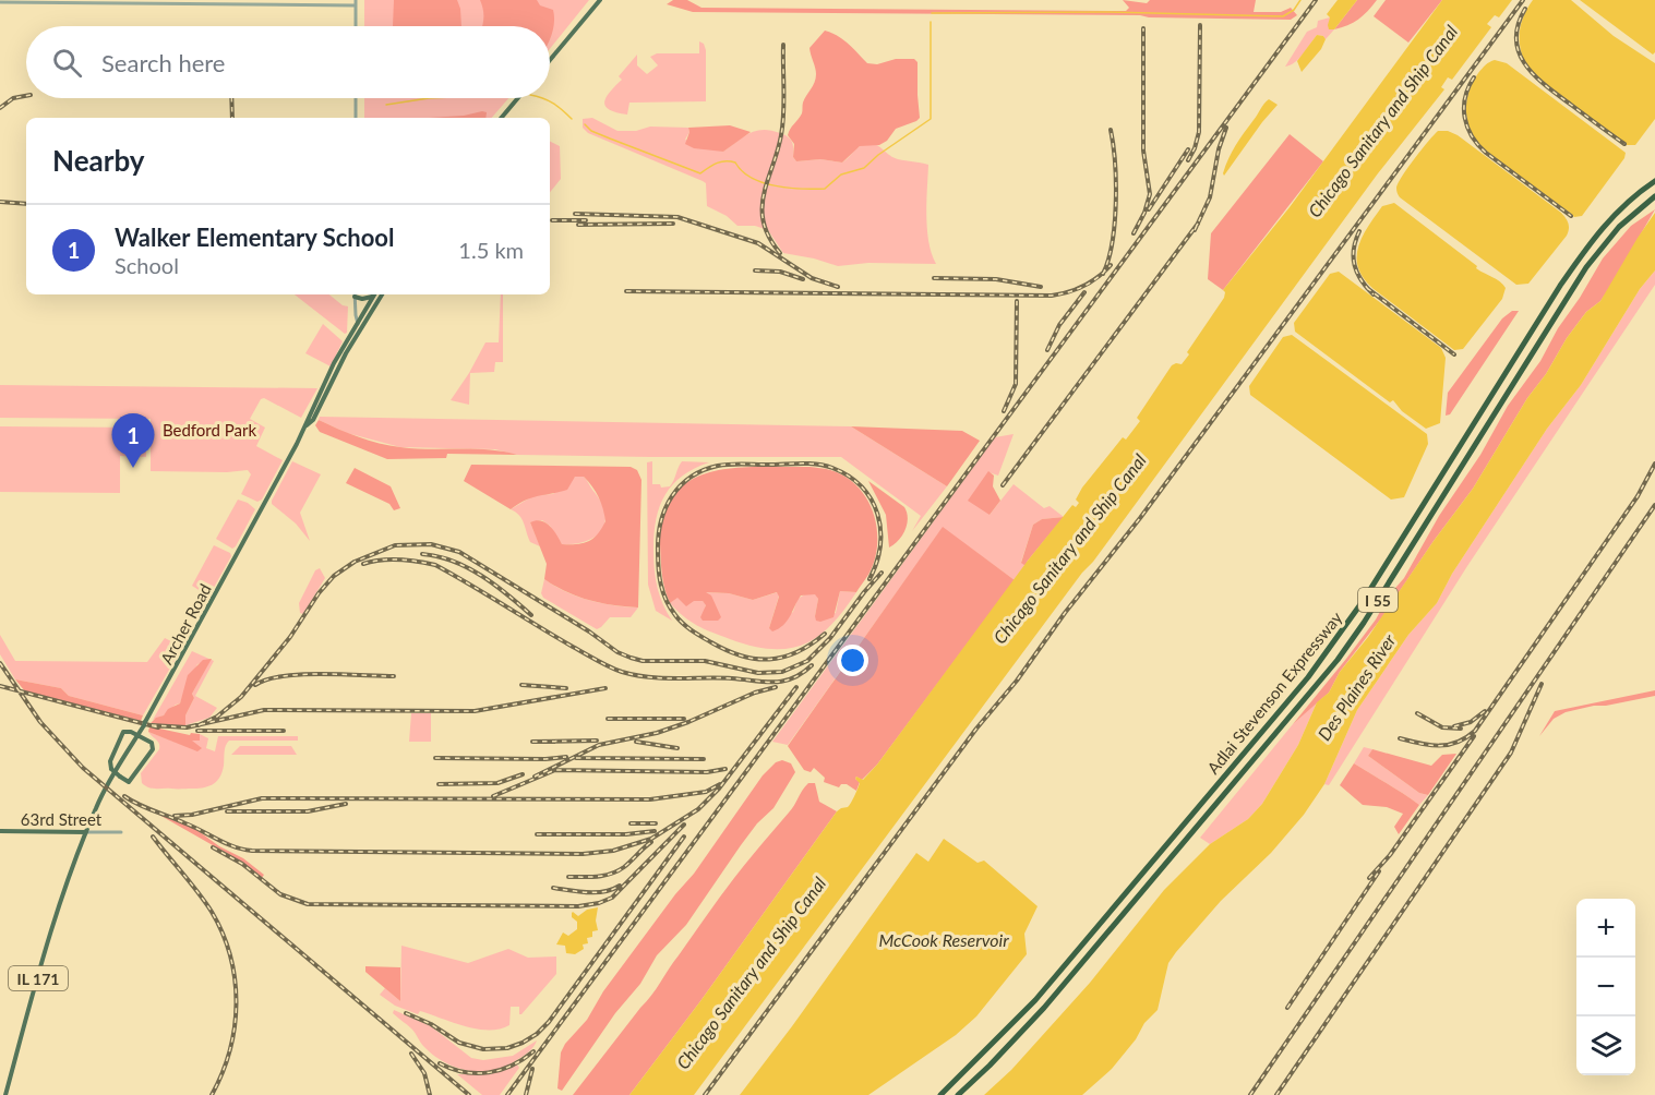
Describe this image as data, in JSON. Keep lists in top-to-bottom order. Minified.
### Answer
{"streets":{"highway":["I 55","Adlai Stevenson Expressway"],"main road":["Archer Road","63rd Street","IL 171"]},"crossings":[["Archer Road","63rd Street"],["Archer Road","IL 171"],["63rd Street","IL 171"]],"water":["Chicago Sanitary and Ship Canal","Des Plaines River","McCook Reservoir"],"parks":["Bedford Park"],"page":{"search":"Search here","heading":"Nearby","list":[{"mark":"1","name":"Walker Elementary School","note":"School","value":"1.5 km"}],"pins":"1","map_buttons":["+","−"]}}
